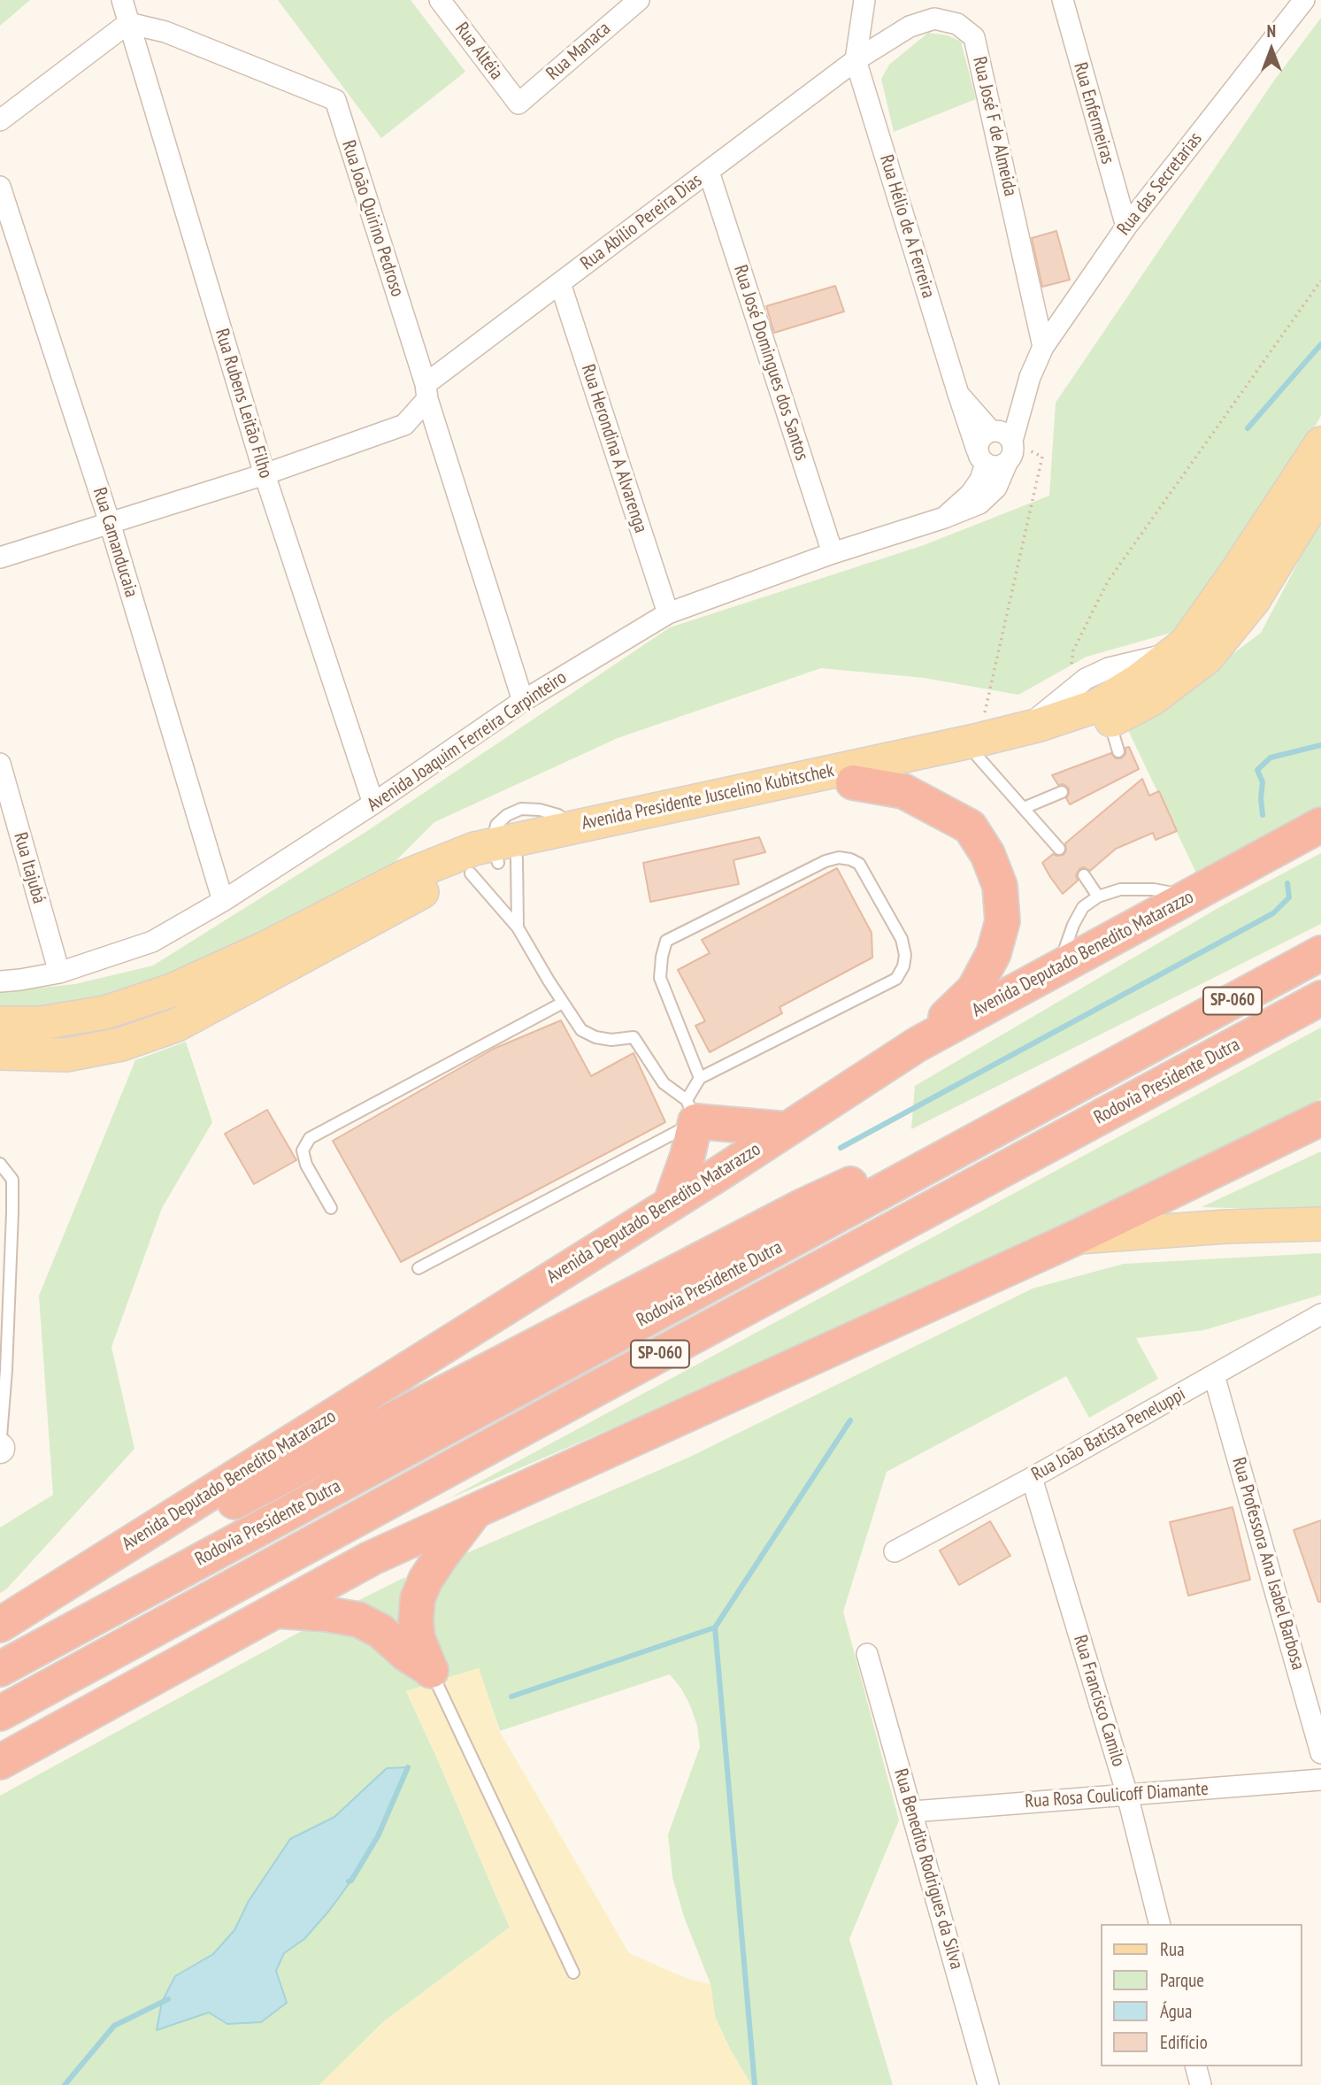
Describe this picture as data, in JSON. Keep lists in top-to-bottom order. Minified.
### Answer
{"streets":{"highway":["Avenida Deputado Benedito Matarazzo","SP-060","Rodovia Presidente Dutra"],"main road":["Avenida Presidente Juscelino Kubitschek"],"street":["Rua Altéia","Rua Manaca","Rua Enfermeiras","Rua José F de Almeida","Rua das Secretarias","Rua João Quirino Pedroso","Rua Abílio Pereira Dias","Rua Hélio de A Ferreira","Rua José Domingues dos Santos","Rua Rubens Leitão Filho","Rua Herondina A Alvarenga","Rua Camanducaia","Avenida Joaquim Ferreira Carpinteiro","Rua Itajubá","Rua João Batista Peneluppi","Rua Professora Ana Isabel Barbosa","Rua Francisco Camilo","Rua Rosa Coulicoff Diamante","Rua Benedito Rodrigues da Silva"]},"crossings":[["Rua Altéia","Rua Manaca"],["Rua Enfermeiras","Rua das Secretarias"],["Rua José F de Almeida","Rua das Secretarias"],["Rua José F de Almeida","Rua Abílio Pereira Dias"],["Rua José F de Almeida","Rua Hélio de A Ferreira"],["Rua das Secretarias","Rua Hélio de A Ferreira"],["Rua das Secretarias","Avenida Joaquim Ferreira Carpinteiro"],["Rua João Quirino Pedroso","Rua Abílio Pereira Dias"],["Rua João Quirino Pedroso","Rua Rubens Leitão Filho"],["Rua João Quirino Pedroso","Avenida Joaquim Ferreira Carpinteiro"],["Rua Abílio Pereira Dias","Rua Hélio de A Ferreira"],["Rua Abílio Pereira Dias","Rua José Domingues dos Santos"],["Rua Abílio Pereira Dias","Rua Rubens Leitão Filho"],["Rua Abílio Pereira Dias","Rua Herondina A Alvarenga"],["Rua Abílio Pereira Dias","Rua Camanducaia"],["Rua Hélio de A Ferreira","Avenida Joaquim Ferreira Carpinteiro"],["Rua José Domingues dos Santos","Avenida Joaquim Ferreira Carpinteiro"],["Rua Rubens Leitão Filho","Avenida Joaquim Ferreira Carpinteiro"],["Rua Herondina A Alvarenga","Avenida Joaquim Ferreira Carpinteiro"],["Rua Camanducaia","Avenida Joaquim Ferreira Carpinteiro"],["Avenida Joaquim Ferreira Carpinteiro","Rua Itajubá"],["Rua João Batista Peneluppi","Rua Professora Ana Isabel Barbosa"],["Rua João Batista Peneluppi","Rua Francisco Camilo"],["Rua Francisco Camilo","Rua Rosa Coulicoff Diamante"],["Rua Rosa Coulicoff Diamante","Rua Benedito Rodrigues da Silva"]],"legend":["Rua","Parque","Água","Edifício"],"north":"top"}
